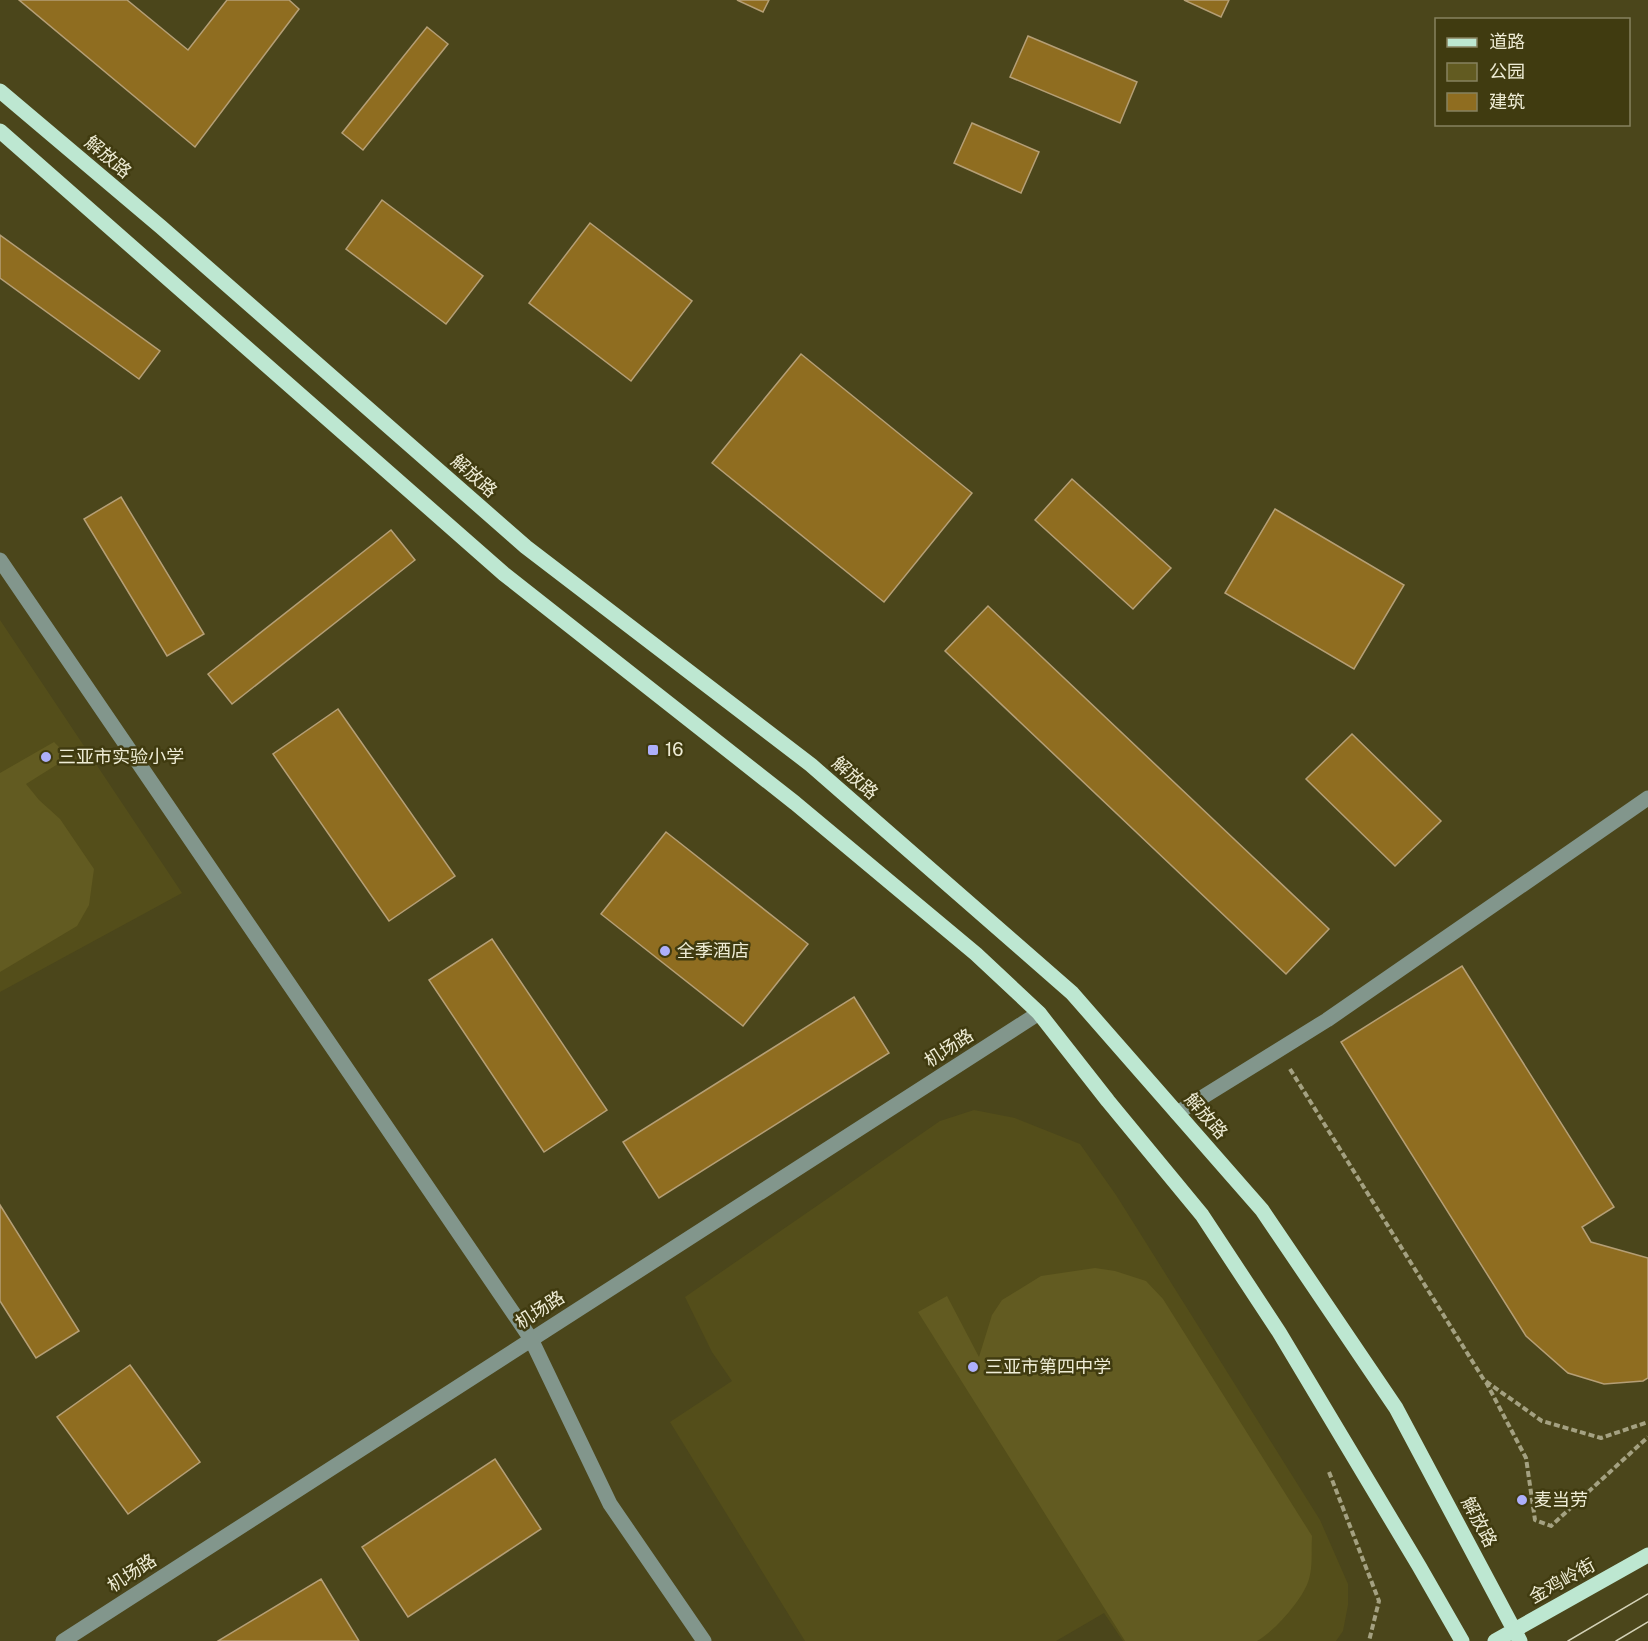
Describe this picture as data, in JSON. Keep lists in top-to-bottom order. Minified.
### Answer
{"streets":{"main road":["解放路","金鸡岭街"],"street":["机场路"]},"crossings":[["解放路","金鸡岭街"]],"places":{"transit":["16"],"other":["三亚市实验小学","全季酒店","三亚市第四中学","麦当劳"]},"legend":["道路","公园","建筑"]}
